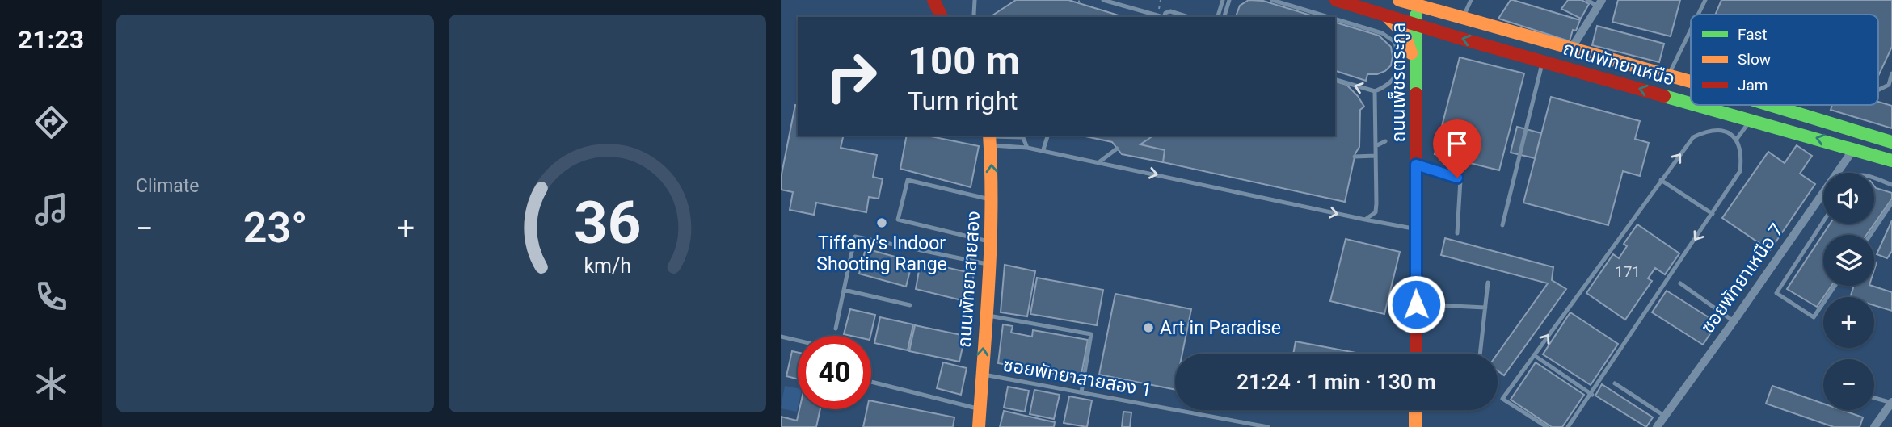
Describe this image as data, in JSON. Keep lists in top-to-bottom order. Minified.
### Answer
{"streets":{"main road":["ถนนพัทยาเหนือ","ถนนเพ็ชรตระกูล","ถนนพัทยาสายสอง"],"street":["ซอยพัทยาเหนือ 7"],"lane":["ซอยพัทยาสายสอง 1"]},"crossings":[["ถนนพัทยาเหนือ","ถนนเพ็ชรตระกูล"],["ถนนพัทยาเหนือ","ซอยพัทยาเหนือ 7"],["ถนนพัทยาสายสอง","ซอยพัทยาสายสอง 1"]],"one_way":["ถนนพัทยาสายสอง"],"places":["Tiffany's Indoor Shooting Range","Art in Paradise"],"house_numbers":["171"],"legend":["Fast","Slow","Jam"],"page":{"tabs":"21:23","tile":"Climate","turn":["100 m","Turn right"],"map_buttons":["+","−"],"heat":["−","23°","+"],"limit":"40","trip":"21:24 · 1 min · 130 m","gauge":["36","km/h"]}}
